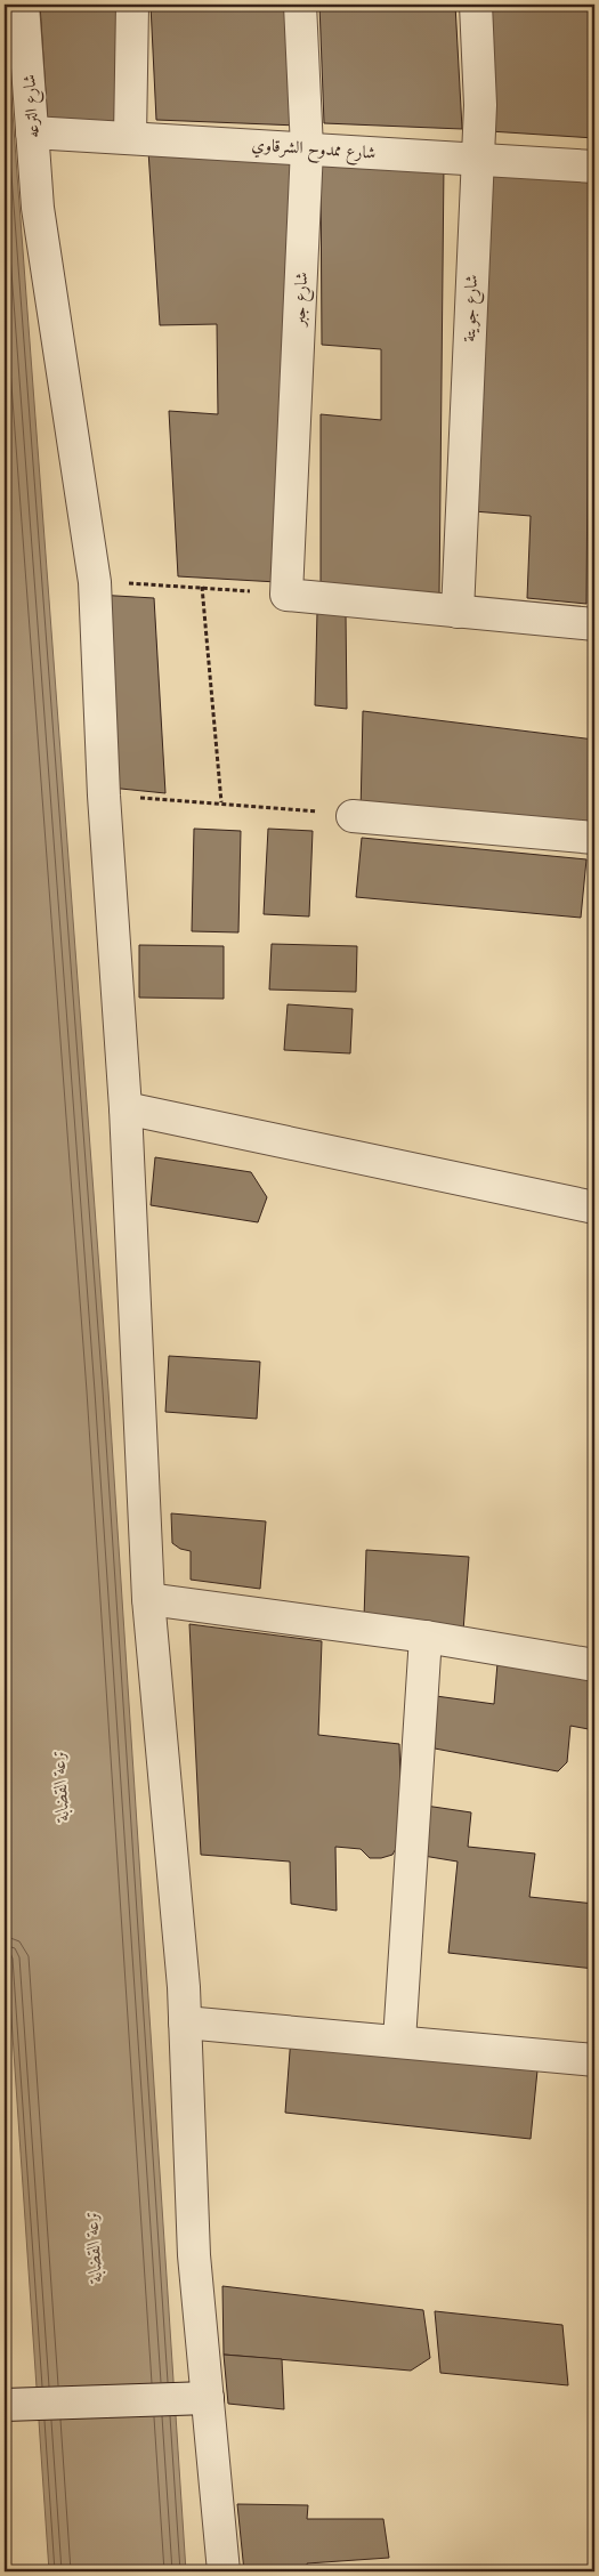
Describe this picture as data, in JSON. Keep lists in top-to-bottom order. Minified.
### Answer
{"streets":{"street":["شارع الترعه","شارع ممدوح الشرقاوي","شارع جبر","شارع جويتة"]},"crossings":[["شارع الترعه","شارع ممدوح الشرقاوي"],["شارع ممدوح الشرقاوي","شارع جبر"],["شارع ممدوح الشرقاوي","شارع جويتة"]],"water":["ترعة القضابة"]}
